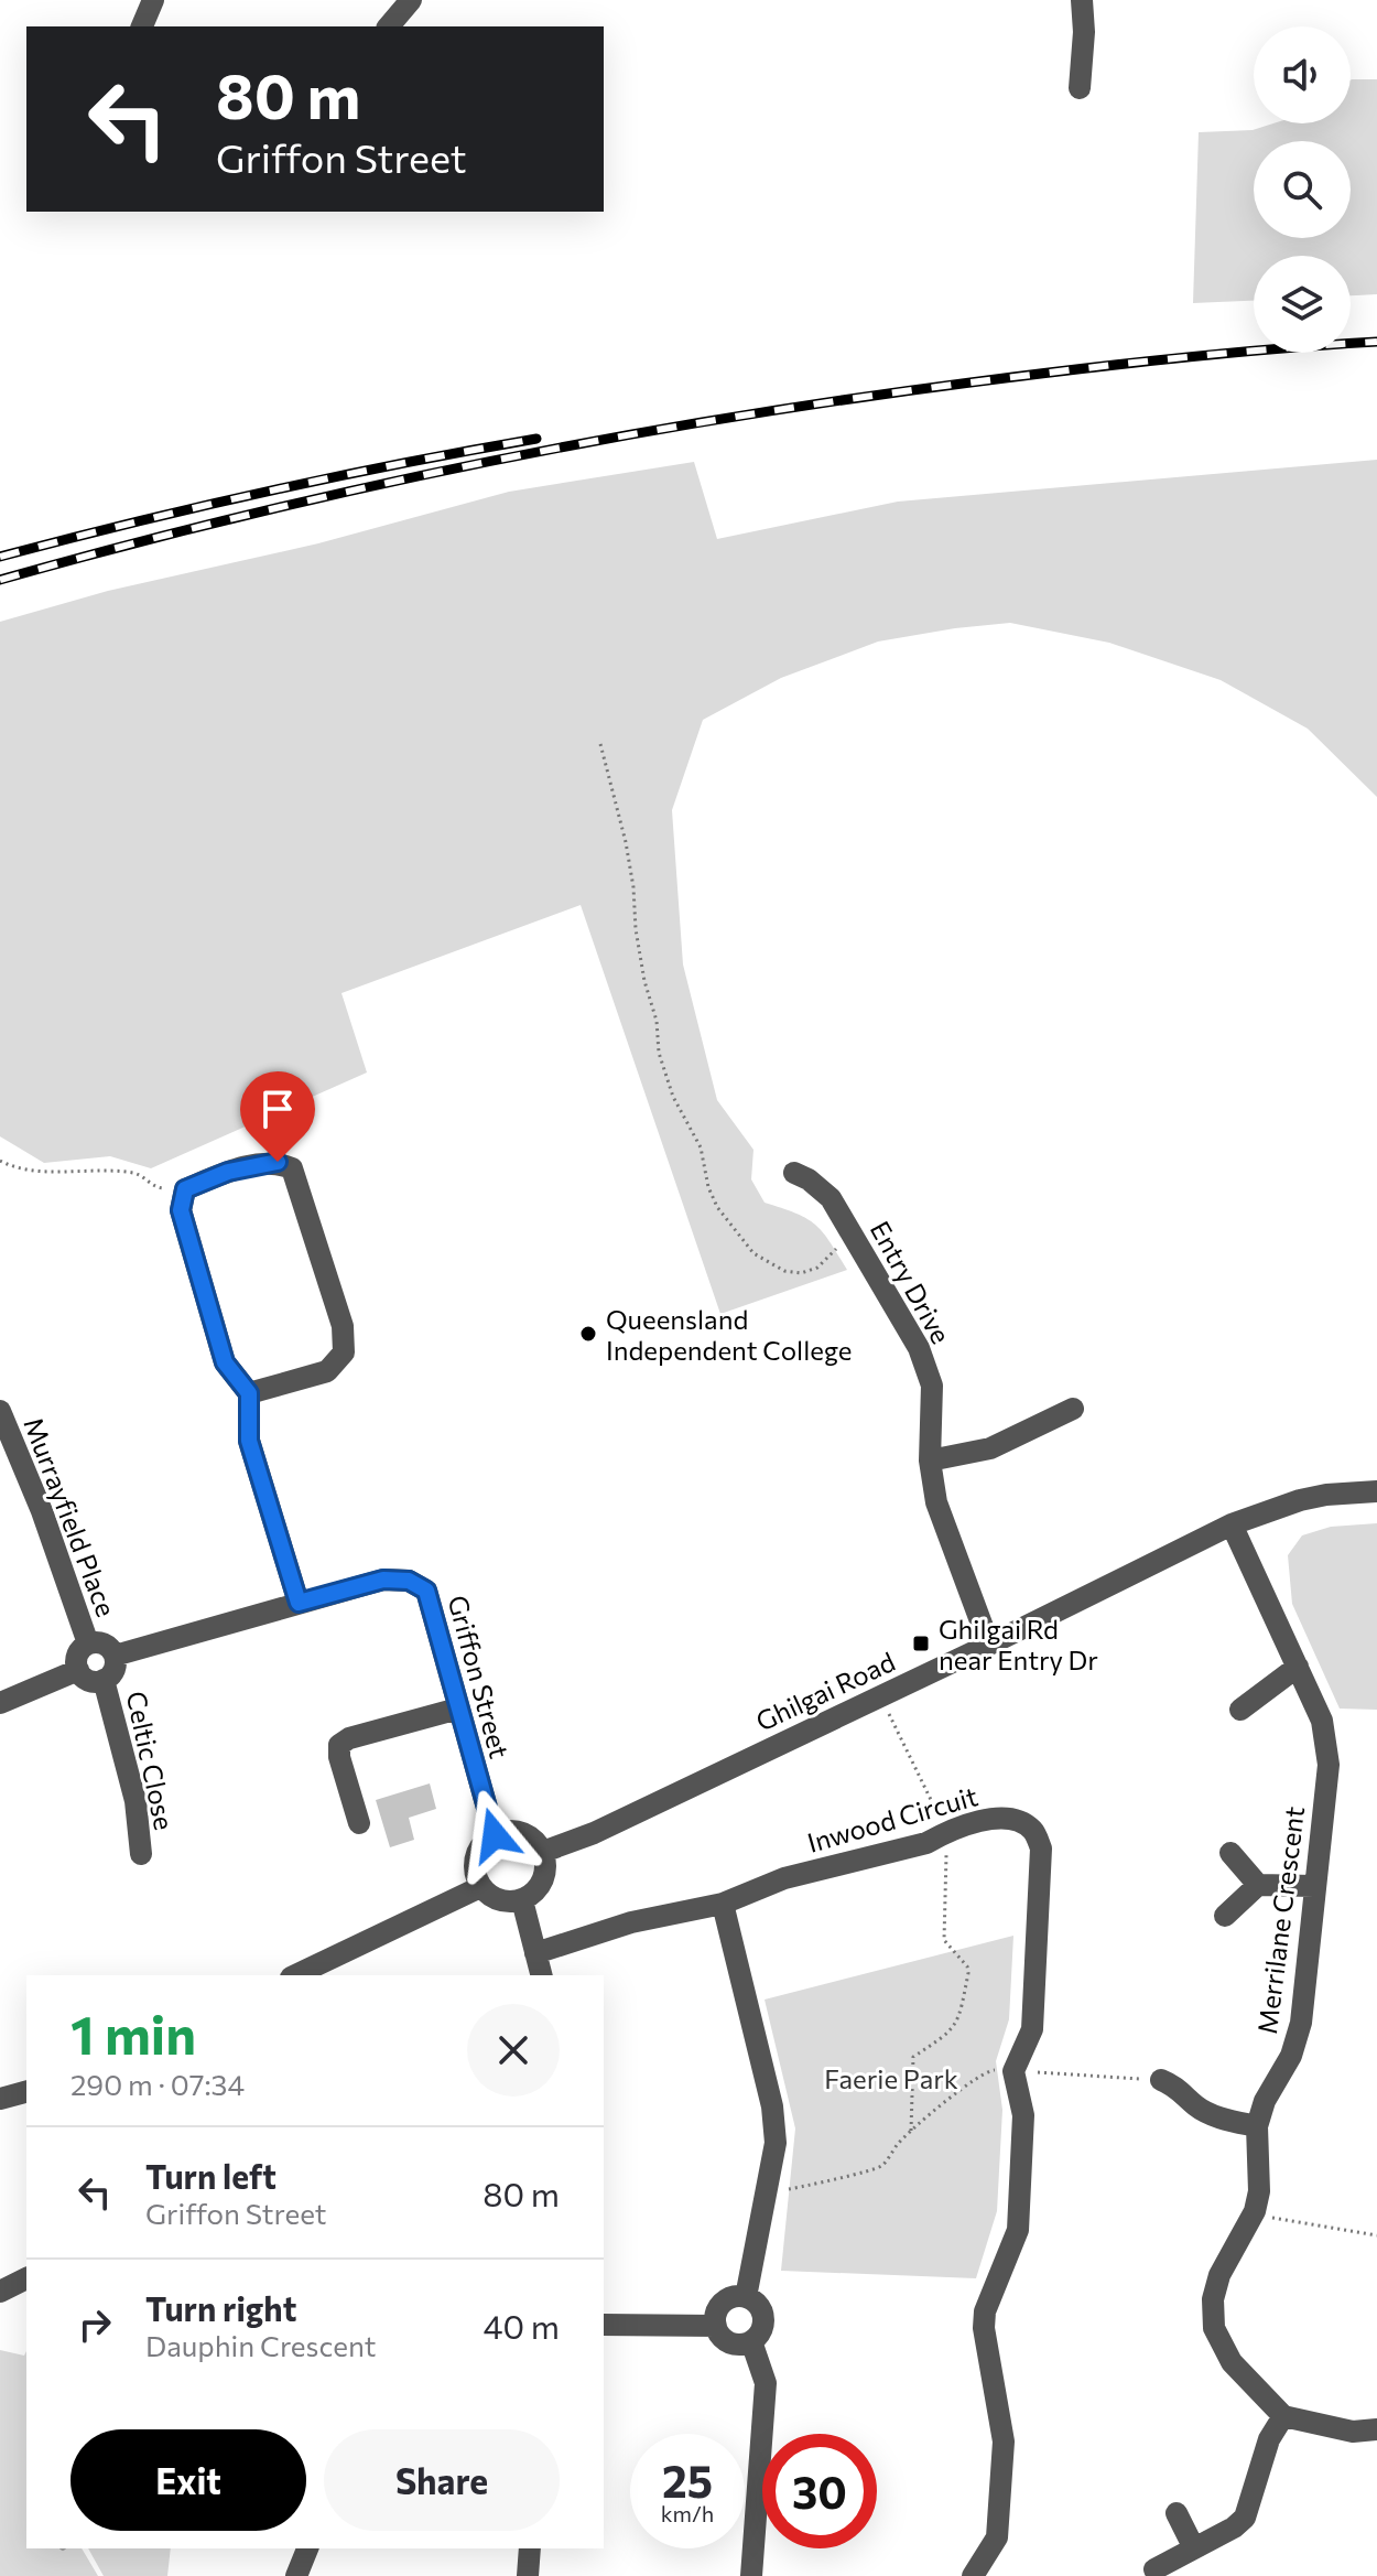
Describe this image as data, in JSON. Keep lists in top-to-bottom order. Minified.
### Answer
{"streets":{"street":["Entry Drive","Murrayfield Place","Griffon Street","Ghilgai Road","Celtic Close","Inwood Circuit","Merrilane Crescent"]},"crossings":[["Entry Drive","Ghilgai Road"],["Murrayfield Place","Griffon Street"],["Murrayfield Place","Celtic Close"],["Griffon Street","Ghilgai Road"],["Griffon Street","Celtic Close"],["Ghilgai Road","Merrilane Crescent"]],"parks":["Faerie Park"],"places":{"other":["Queensland Independent College"],"transit":["Ghilgai Rd near Entry Dr"]},"page":{"turn":["80 m","Griffon Street"],"heading":["1 min","290 m · 07:34"],"list":[{"name":"Turn left","note":"Griffon Street","value":"80 m"},{"name":"Turn right","note":"Dauphin Crescent","value":"40 m"}],"buttons":["Exit","Share"],"speed":"25 km/h","limit":"30"}}
